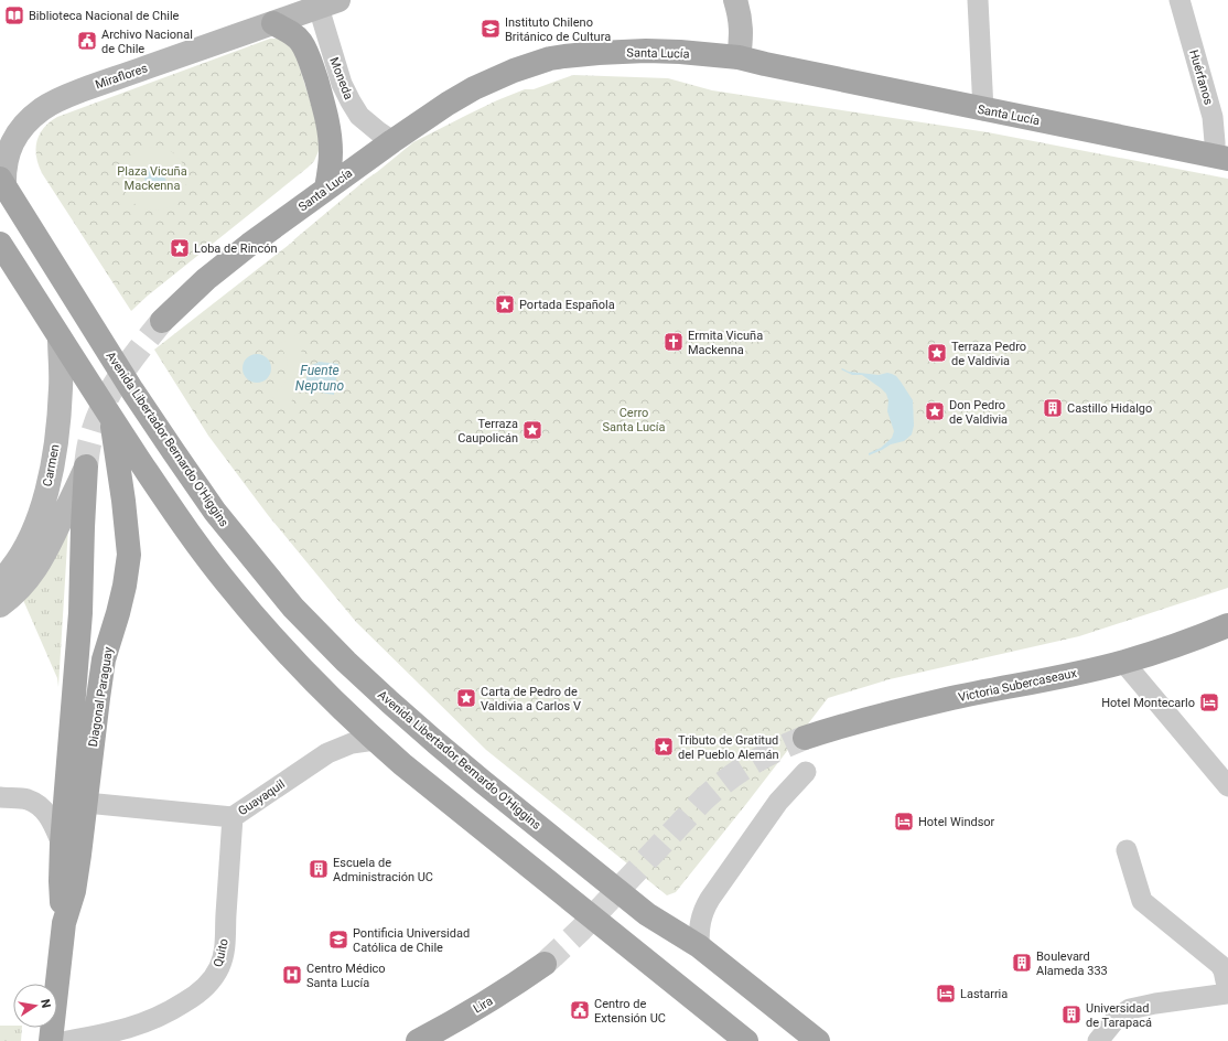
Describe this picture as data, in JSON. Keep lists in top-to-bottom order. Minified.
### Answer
{"streets":{"main road":["Santa Lucía","Miraflores","Avenida Libertador Bernardo O'Higgins","Carmen","Victoria Subercaseaux","Diagonal Paraguay","Lira"],"street":["Huérfanos","Moneda","Guayaquil","Quito"]},"crossings":[["Santa Lucía","Huérfanos"],["Santa Lucía","Moneda"],["Miraflores","Moneda"],["Miraflores","Avenida Libertador Bernardo O'Higgins"],["Diagonal Paraguay","Guayaquil"],["Guayaquil","Quito"]],"water":["Fuente Neptuno"],"parks":["Plaza Vicuña Mackenna","Cerro Santa Lucía"],"places":{"library":["Biblioteca Nacional de Chile"],"school or university":["Instituto Chileno Británico de Cultura","Pontificia Universidad Católica de Chile"],"public building":["Archivo Nacional de Chile","Centro de Extensión UC"],"place":["Loba de Rincón","Portada Española","Terraza Pedro de Valdivia","Don Pedro de Valdivia","Terraza Caupolicán","Carta de Pedro de Valdivia a Carlos V","Tributo de Gratitud del Pueblo Alemán"],"church":["Ermita Vicuña Mackenna"],"building":["Castillo Hidalgo","Escuela de Administración UC","Boulevard Alameda 333","Universidad de Tarapacá"],"hotel":["Hotel Montecarlo","Hotel Windsor","Lastarria"],"hospital":["Centro Médico Santa Lucía"]},"north":"right"}
